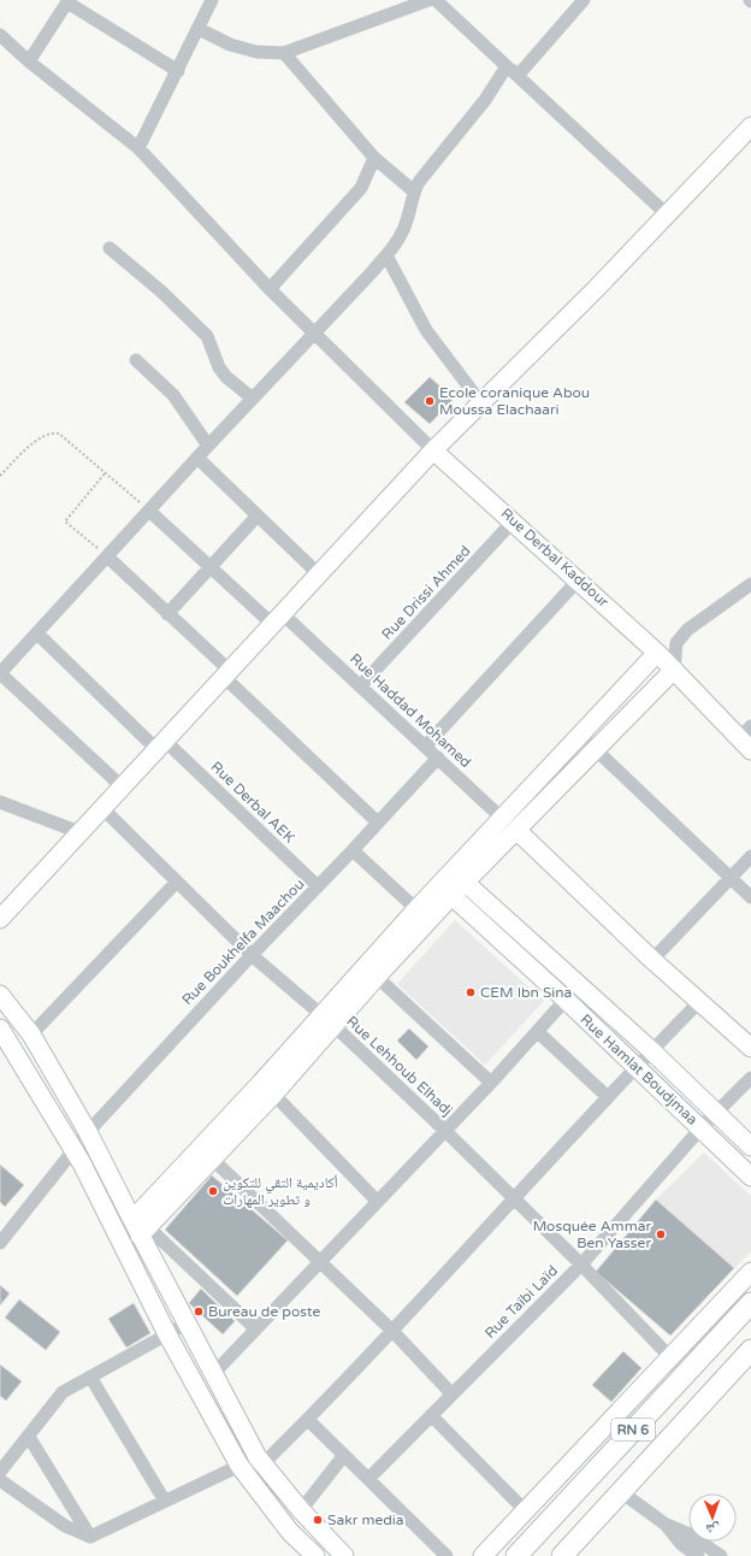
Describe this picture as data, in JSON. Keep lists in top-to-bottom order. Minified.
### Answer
{"streets":{"main road":["RN 6"],"street":["Rue Derbal Kaddour","Rue Drissi Ahmed","Rue Haddad Mohamed","Rue Derbal AEK","Rue Boukhelfa Maachou","Rue Lehhoub Elhadj","Rue Hamlat Boudjmaa","Rue Taïbi Laïd"]},"crossings":[["Rue Derbal Kaddour","Rue Drissi Ahmed"],["Rue Drissi Ahmed","Rue Haddad Mohamed"],["Rue Haddad Mohamed","Rue Boukhelfa Maachou"],["Rue Derbal AEK","Rue Boukhelfa Maachou"],["Rue Boukhelfa Maachou","Rue Lehhoub Elhadj"],["Rue Lehhoub Elhadj","Rue Taïbi Laïd"],["Rue Hamlat Boudjmaa","Rue Taïbi Laïd"]],"places":["Ecole coranique Abou Moussa Elachaari","CEM Ibn Sina","أكاديمية التقي للتكوين و تطوير المهارات","Mosquée Ammar Ben Yasser","Bureau de poste","Sakr media"],"north":"bottom"}
